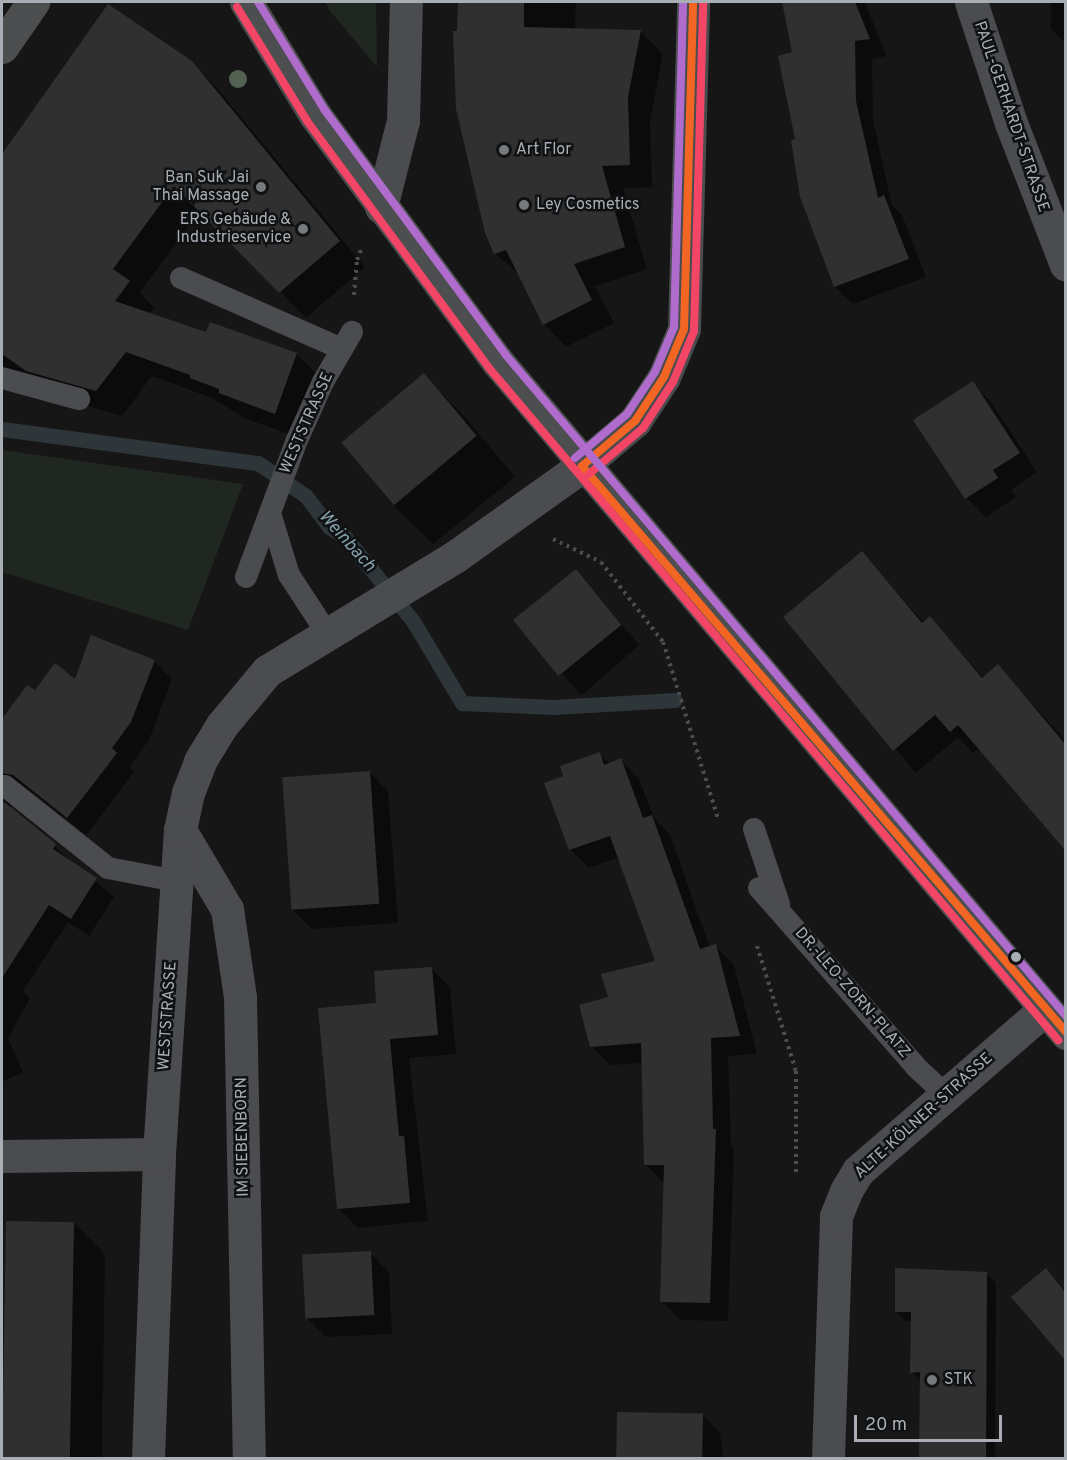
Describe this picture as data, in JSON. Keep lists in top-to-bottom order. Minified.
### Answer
{"streets":{"street":["PAUL-GERHARDT-STRASSE","WESTSTRASSE","ALTE-KÖLNER-STRASSE","IM SIEBENBORN"],"lane":["DR.-LEO-ZORN-PLATZ"]},"crossings":[["WESTSTRASSE","IM SIEBENBORN"],["DR.-LEO-ZORN-PLATZ","ALTE-KÖLNER-STRASSE"]],"water":["Weinbach"],"places":["Art Flor","Ban Suk Jai Thai Massage","Ley Cosmetics","ERS Gebäude & Industrieservice","STK"],"scale_bar":"20 m"}
